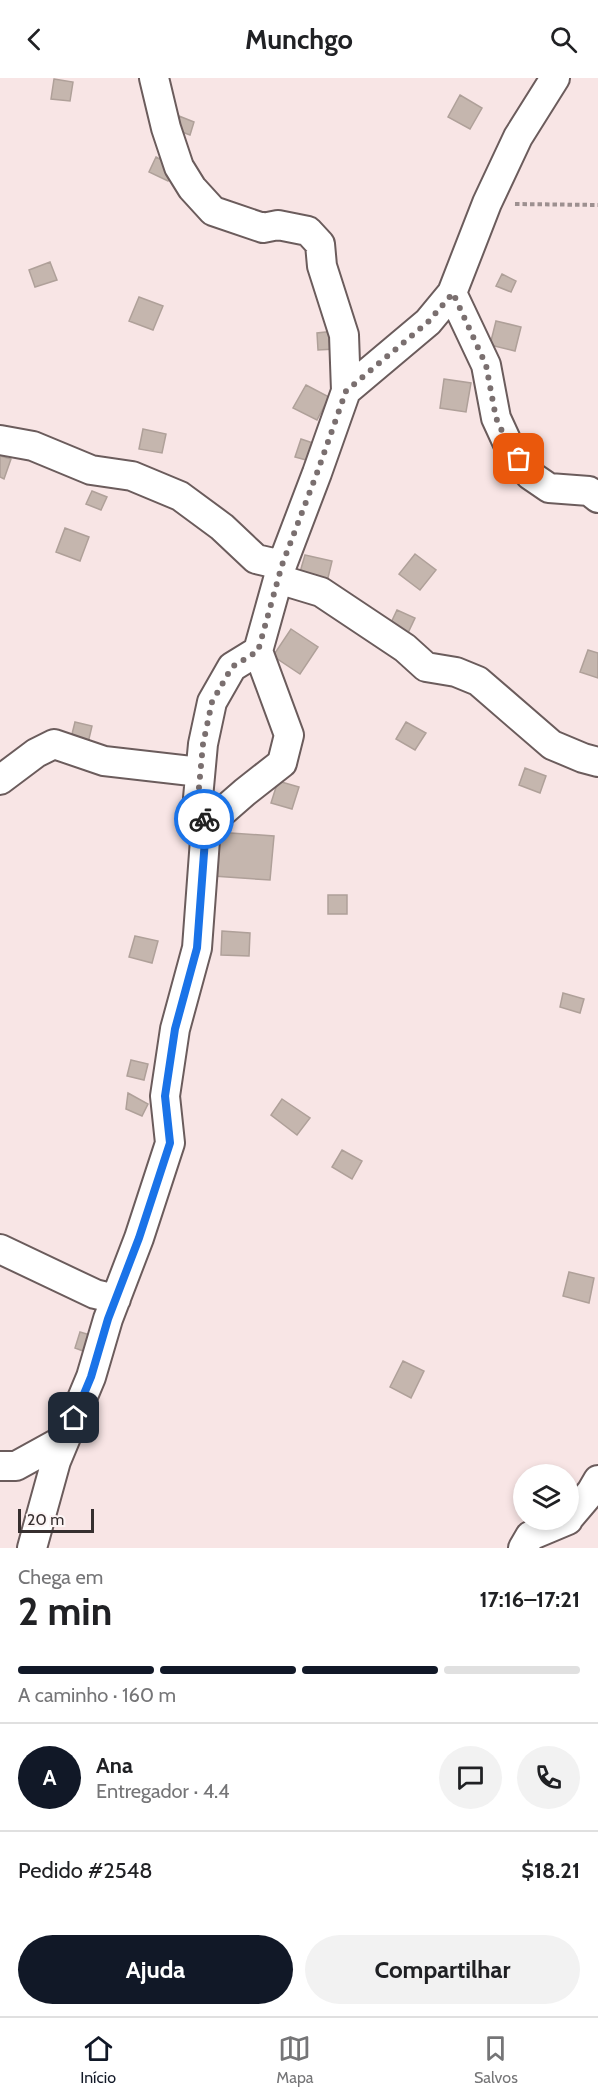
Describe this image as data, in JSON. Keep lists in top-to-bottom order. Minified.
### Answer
{"scale_bar":"20 m","page":{"header":"Munchgo","scale":"20 m","heading":["2 min","Chega em","17:16–17:21"],"panel":["Ana","Entregador · 4.4","Pedido #2548","$18.21"],"bar":"A caminho · 160 m","round":"A","buttons":["Ajuda","Compartilhar"],"tabs":["Início","Mapa","Salvos"]}}
